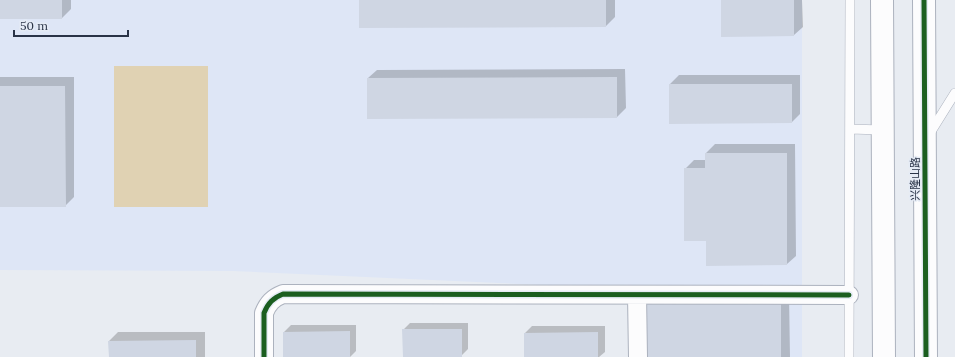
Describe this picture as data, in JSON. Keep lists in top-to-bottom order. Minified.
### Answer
{"streets":{"street":["兴隆山路"]},"scale_bar":"50 m"}
